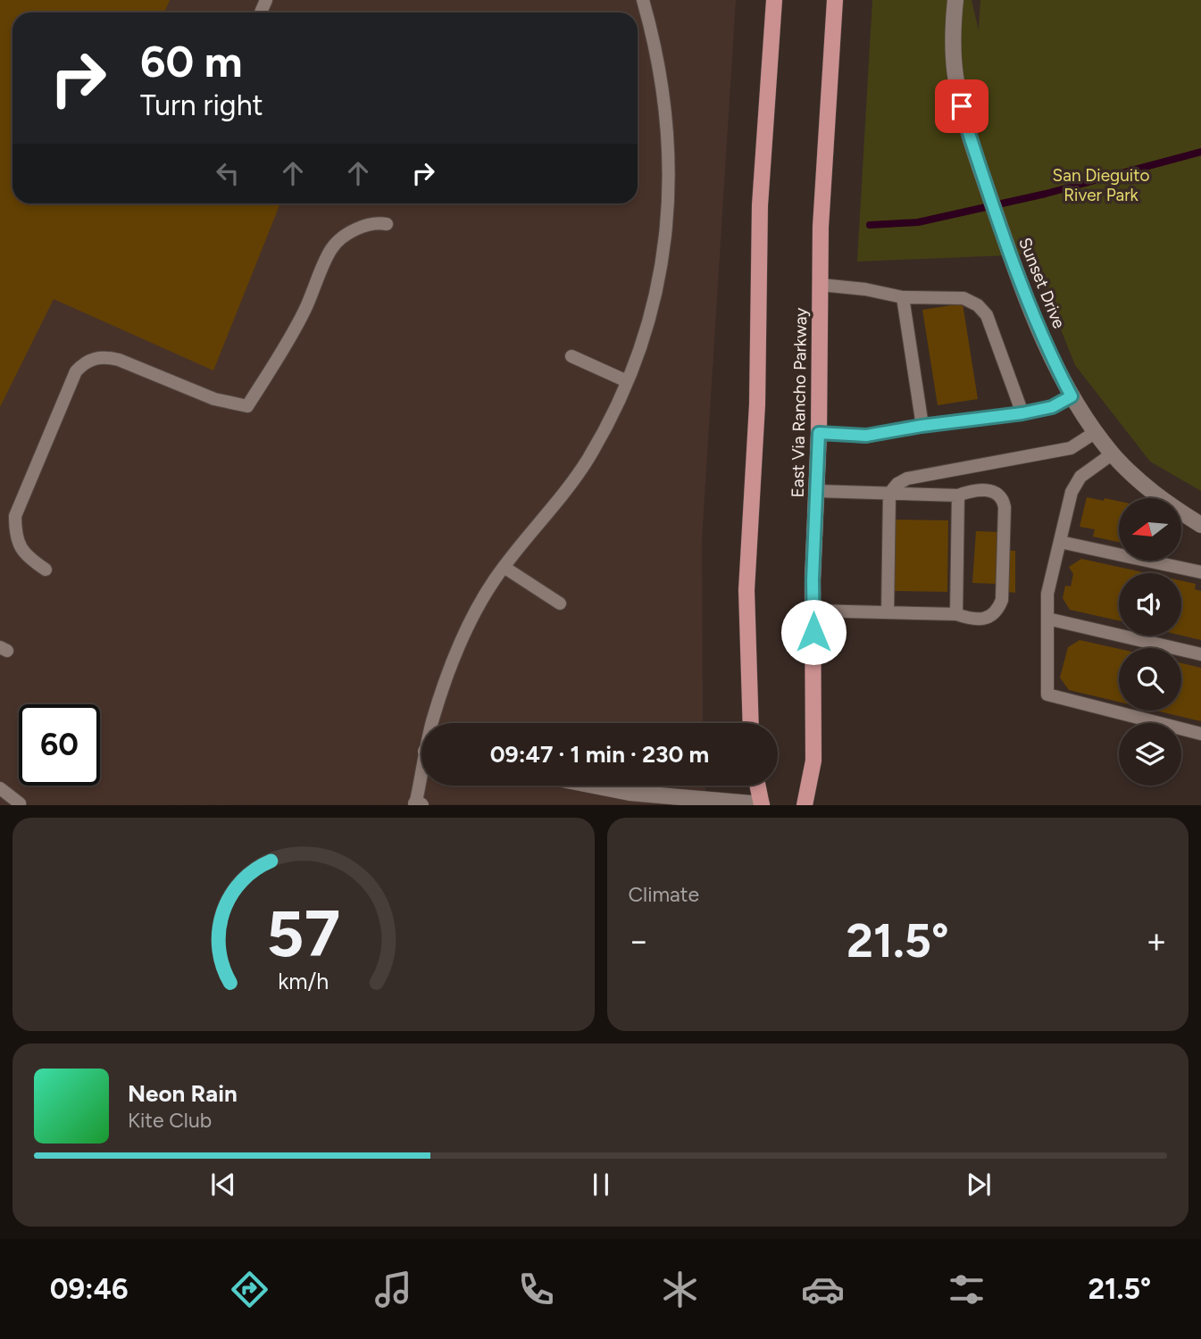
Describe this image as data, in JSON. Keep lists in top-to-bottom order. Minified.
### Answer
{"streets":{"main road":["East Via Rancho Parkway"],"street":["Sunset Drive"]},"parks":["San Dieguito River Park"],"north":"left","page":{"turn":["60 m","Turn right"],"limit":"60","trip":"09:47 · 1 min · 230 m","tile":"Climate","heat":["−","21.5°","+"],"song":["Neon Rain","Kite Club"],"tabs":["09:46","21.5°"],"gauge":["57","km/h"]}}
